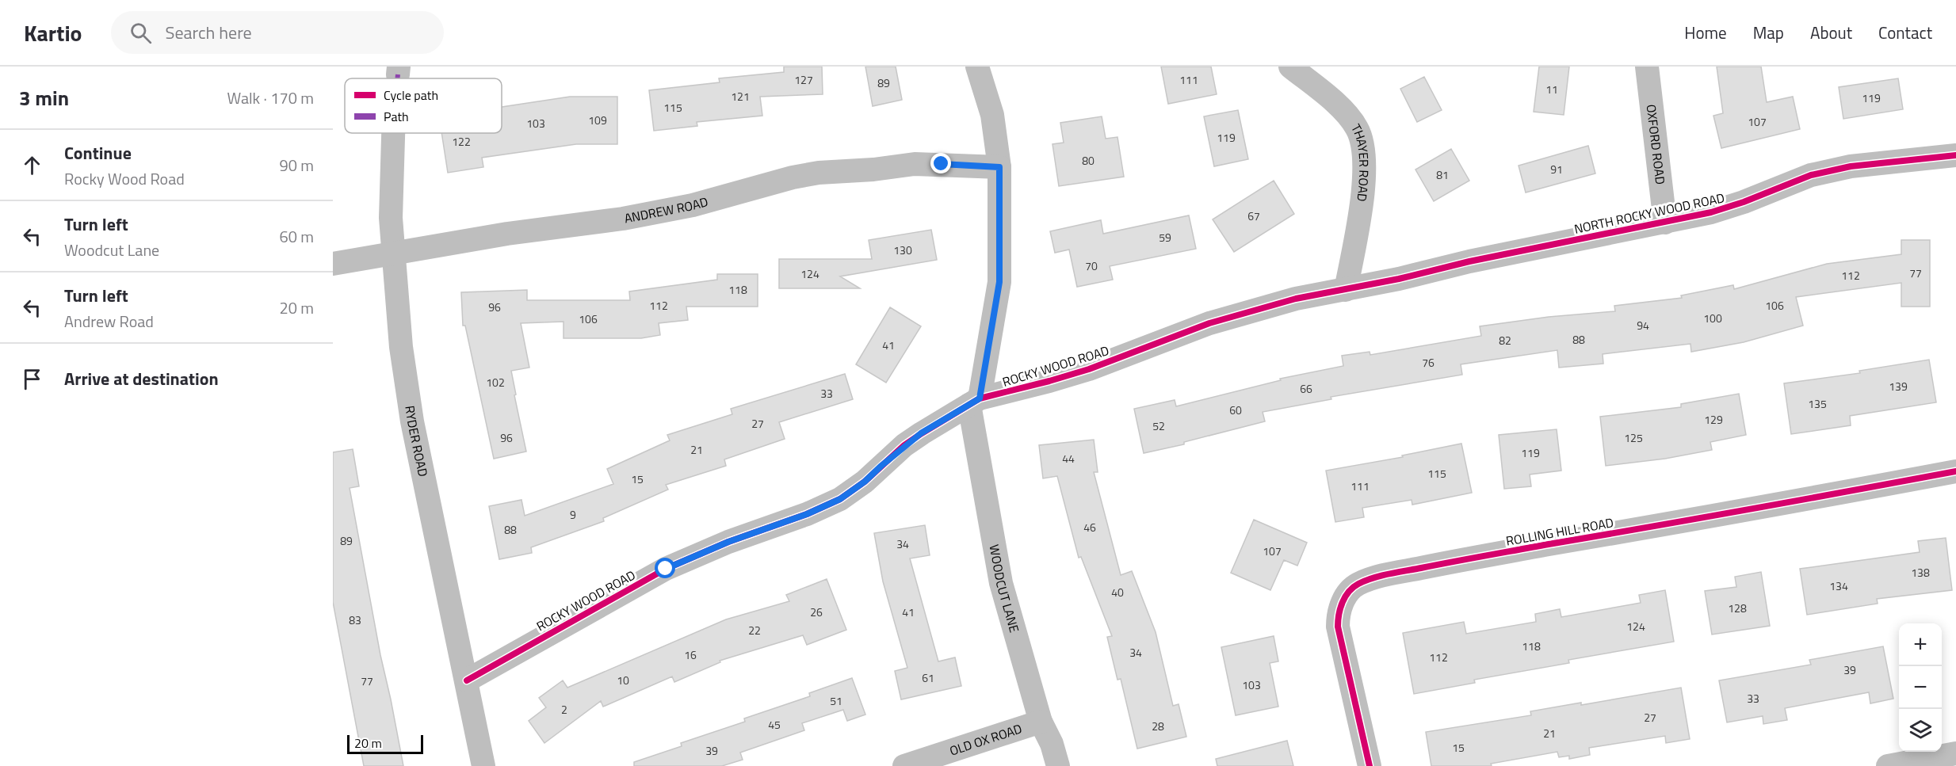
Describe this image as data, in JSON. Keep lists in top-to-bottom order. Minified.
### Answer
{"streets":{"street":["OXFORD ROAD","THAYER ROAD","ANDREW ROAD","NORTH ROCKY WOOD ROAD","ROCKY WOOD ROAD","RYDER ROAD","ROLLING HILL ROAD","WOODCUT LANE","OLD OX ROAD"]},"crossings":[["OXFORD ROAD","NORTH ROCKY WOOD ROAD"],["THAYER ROAD","NORTH ROCKY WOOD ROAD"],["THAYER ROAD","ROCKY WOOD ROAD"],["ANDREW ROAD","RYDER ROAD"],["ANDREW ROAD","WOODCUT LANE"],["NORTH ROCKY WOOD ROAD","ROCKY WOOD ROAD"],["ROCKY WOOD ROAD","RYDER ROAD"],["ROCKY WOOD ROAD","WOODCUT LANE"],["WOODCUT LANE","OLD OX ROAD"]],"house_numbers":["127","111","89","11","121","119","115","109","107","103","119","122","80","91","81","67","59","130","70","77","124","112","118","112","106","96","100","106","94","88","82","41","76","102","139","66","33","135","60","129","27","52","96","125","21","119","44","115","15","111","9","46","88","89","34","107","138","134","40","128","26","41","83","124","22","118","34","16","112","39","61","10","77","103","33","51","2","27","45","28","21","15","39"],"legend":["Cycle path","Path"],"scale_bar":"20 m","page":{"header":"Kartio","search":"Search here","nav":["Home","Map","About","Contact"],"heading":["3 min","Walk · 170 m"],"list":[["Continue","Rocky Wood Road","90 m"],["Turn left","Woodcut Lane","60 m"],["Turn left","Andrew Road","20 m"],"Arrive at destination"],"map_buttons":["+","−"],"scale":"20 m"}}
